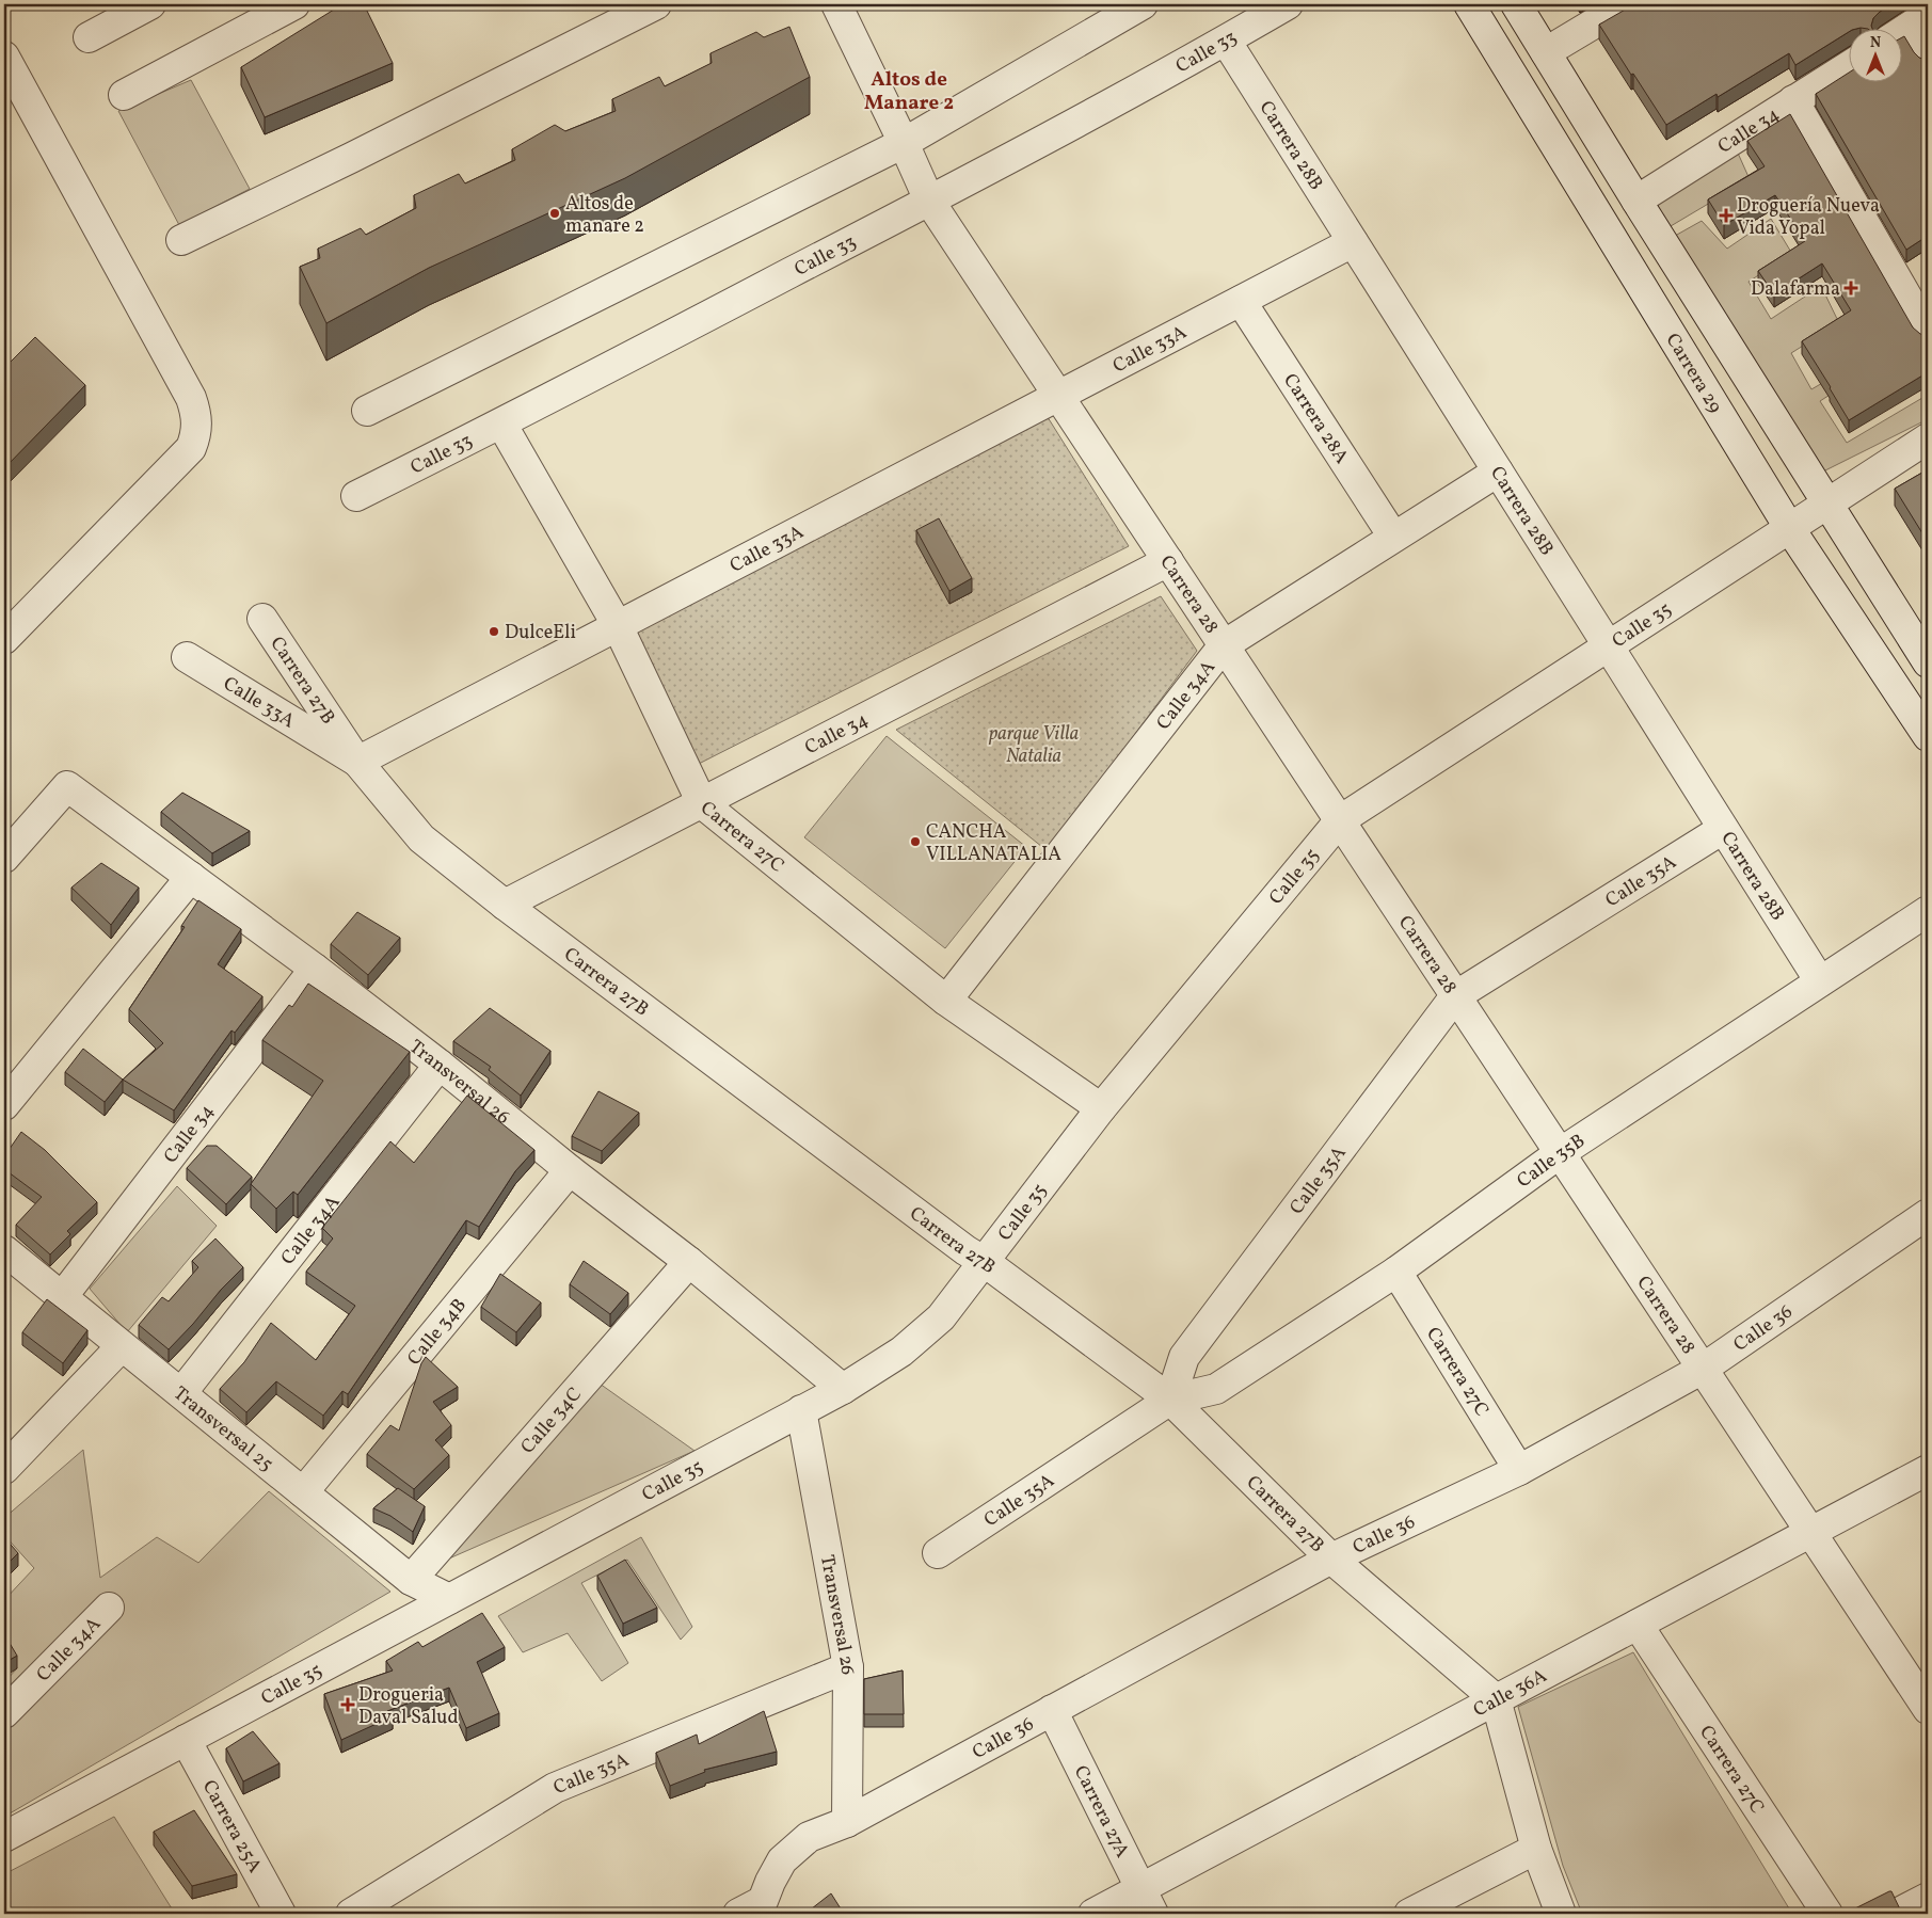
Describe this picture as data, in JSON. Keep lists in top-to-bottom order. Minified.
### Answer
{"streets":{"street":["Calle 33","Calle 34","Carrera 28B","Calle 33A","Carrera 29","Carrera 28A","Carrera 28","Calle 35","Carrera 27B","Calle 34A","Carrera 27C","Calle 35A","Transversal 26","Calle 35B","Calle 36","Calle 34B","Calle 34C","Transversal 25","Calle 36A","Carrera 27A","Carrera 25A"]},"crossings":[["Calle 33","Carrera 28B"],["Calle 33","Carrera 28"],["Calle 33","Carrera 27C"],["Calle 34","Carrera 28"],["Calle 34","Carrera 27B"],["Calle 34","Carrera 27C"],["Calle 34","Transversal 26"],["Calle 34","Transversal 25"],["Carrera 28B","Calle 33A"],["Carrera 28B","Calle 35"],["Carrera 28B","Calle 34A"],["Carrera 28B","Calle 35A"],["Carrera 28B","Calle 35B"],["Calle 33A","Carrera 28A"],["Calle 33A","Carrera 28"],["Calle 33A","Carrera 27B"],["Calle 33A","Carrera 27C"],["Carrera 29","Calle 35"],["Carrera 28A","Calle 34A"],["Carrera 28","Calle 35"],["Carrera 28","Calle 34A"],["Carrera 28","Calle 35A"],["Carrera 28","Calle 35B"],["Carrera 28","Calle 36"],["Carrera 28","Calle 36A"],["Calle 35","Carrera 27B"],["Calle 35","Carrera 27C"],["Calle 35","Transversal 26"],["Calle 35","Transversal 25"],["Calle 35","Carrera 25A"],["Carrera 27B","Calle 35A"],["Carrera 27B","Calle 35B"],["Carrera 27B","Calle 36"],["Carrera 27B","Calle 36A"],["Calle 34A","Carrera 27C"],["Calle 34A","Transversal 26"],["Calle 34A","Transversal 25"],["Carrera 27C","Calle 35B"],["Carrera 27C","Calle 36"],["Carrera 27C","Calle 36A"],["Calle 35A","Transversal 26"],["Calle 35A","Calle 35B"],["Transversal 26","Calle 36"],["Transversal 26","Calle 34B"],["Transversal 26","Calle 34C"],["Calle 36","Carrera 27A"],["Calle 34B","Transversal 25"],["Calle 34C","Transversal 25"],["Calle 36A","Carrera 27A"]],"districts":["Altos de Manare 2"],"parks":["parque Villa Natalia"],"places":{"other":["Altos de manare 2","DulceEli","CANCHA VILLANATALIA"],"health":["Droguería Nueva Vida Yopal","Dalafarma","Drogueria Daval Salud"]},"north":"top"}
